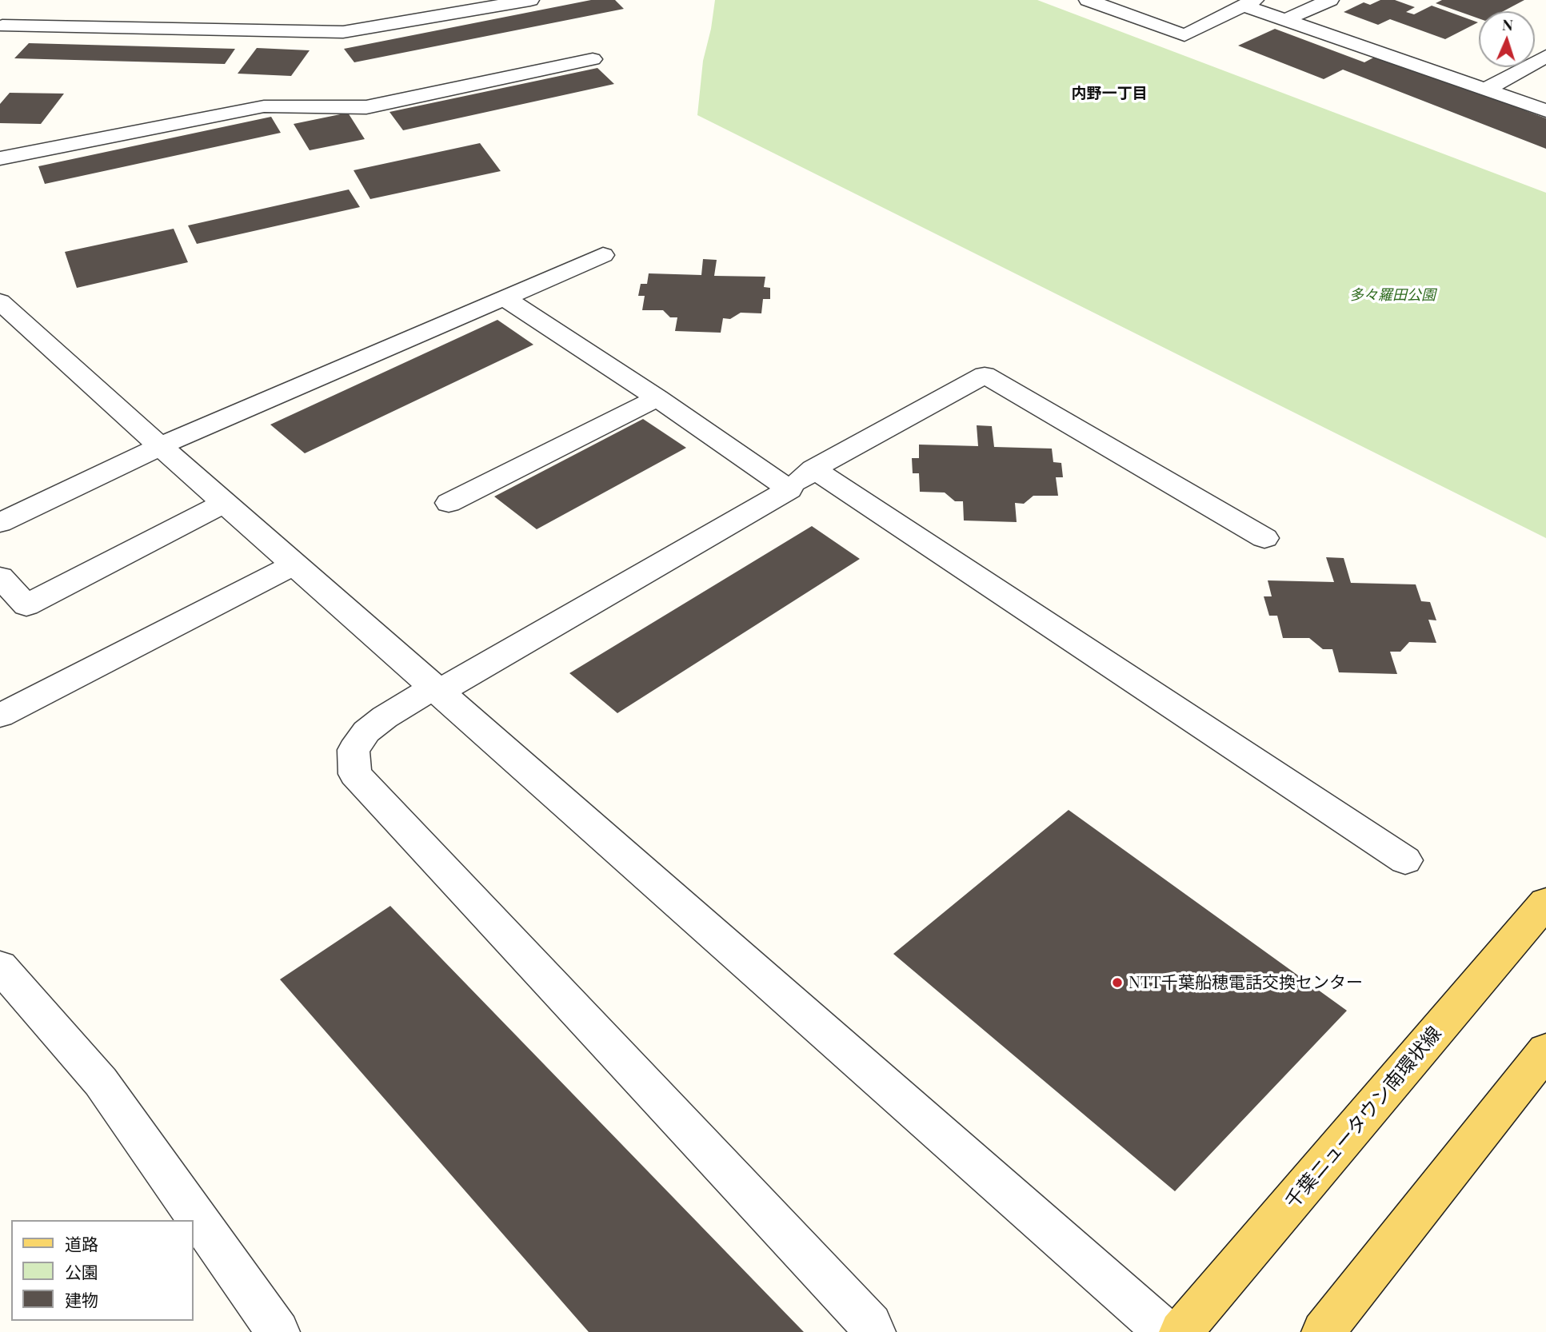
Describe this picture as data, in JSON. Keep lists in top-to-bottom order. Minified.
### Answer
{"streets":{"main road":["千葉ニュータウン南環状線"]},"districts":["内野一丁目"],"parks":["多々羅田公園"],"places":["NTT千葉船穂電話交換センター"],"legend":["道路","公園","建物"],"north":"top"}
